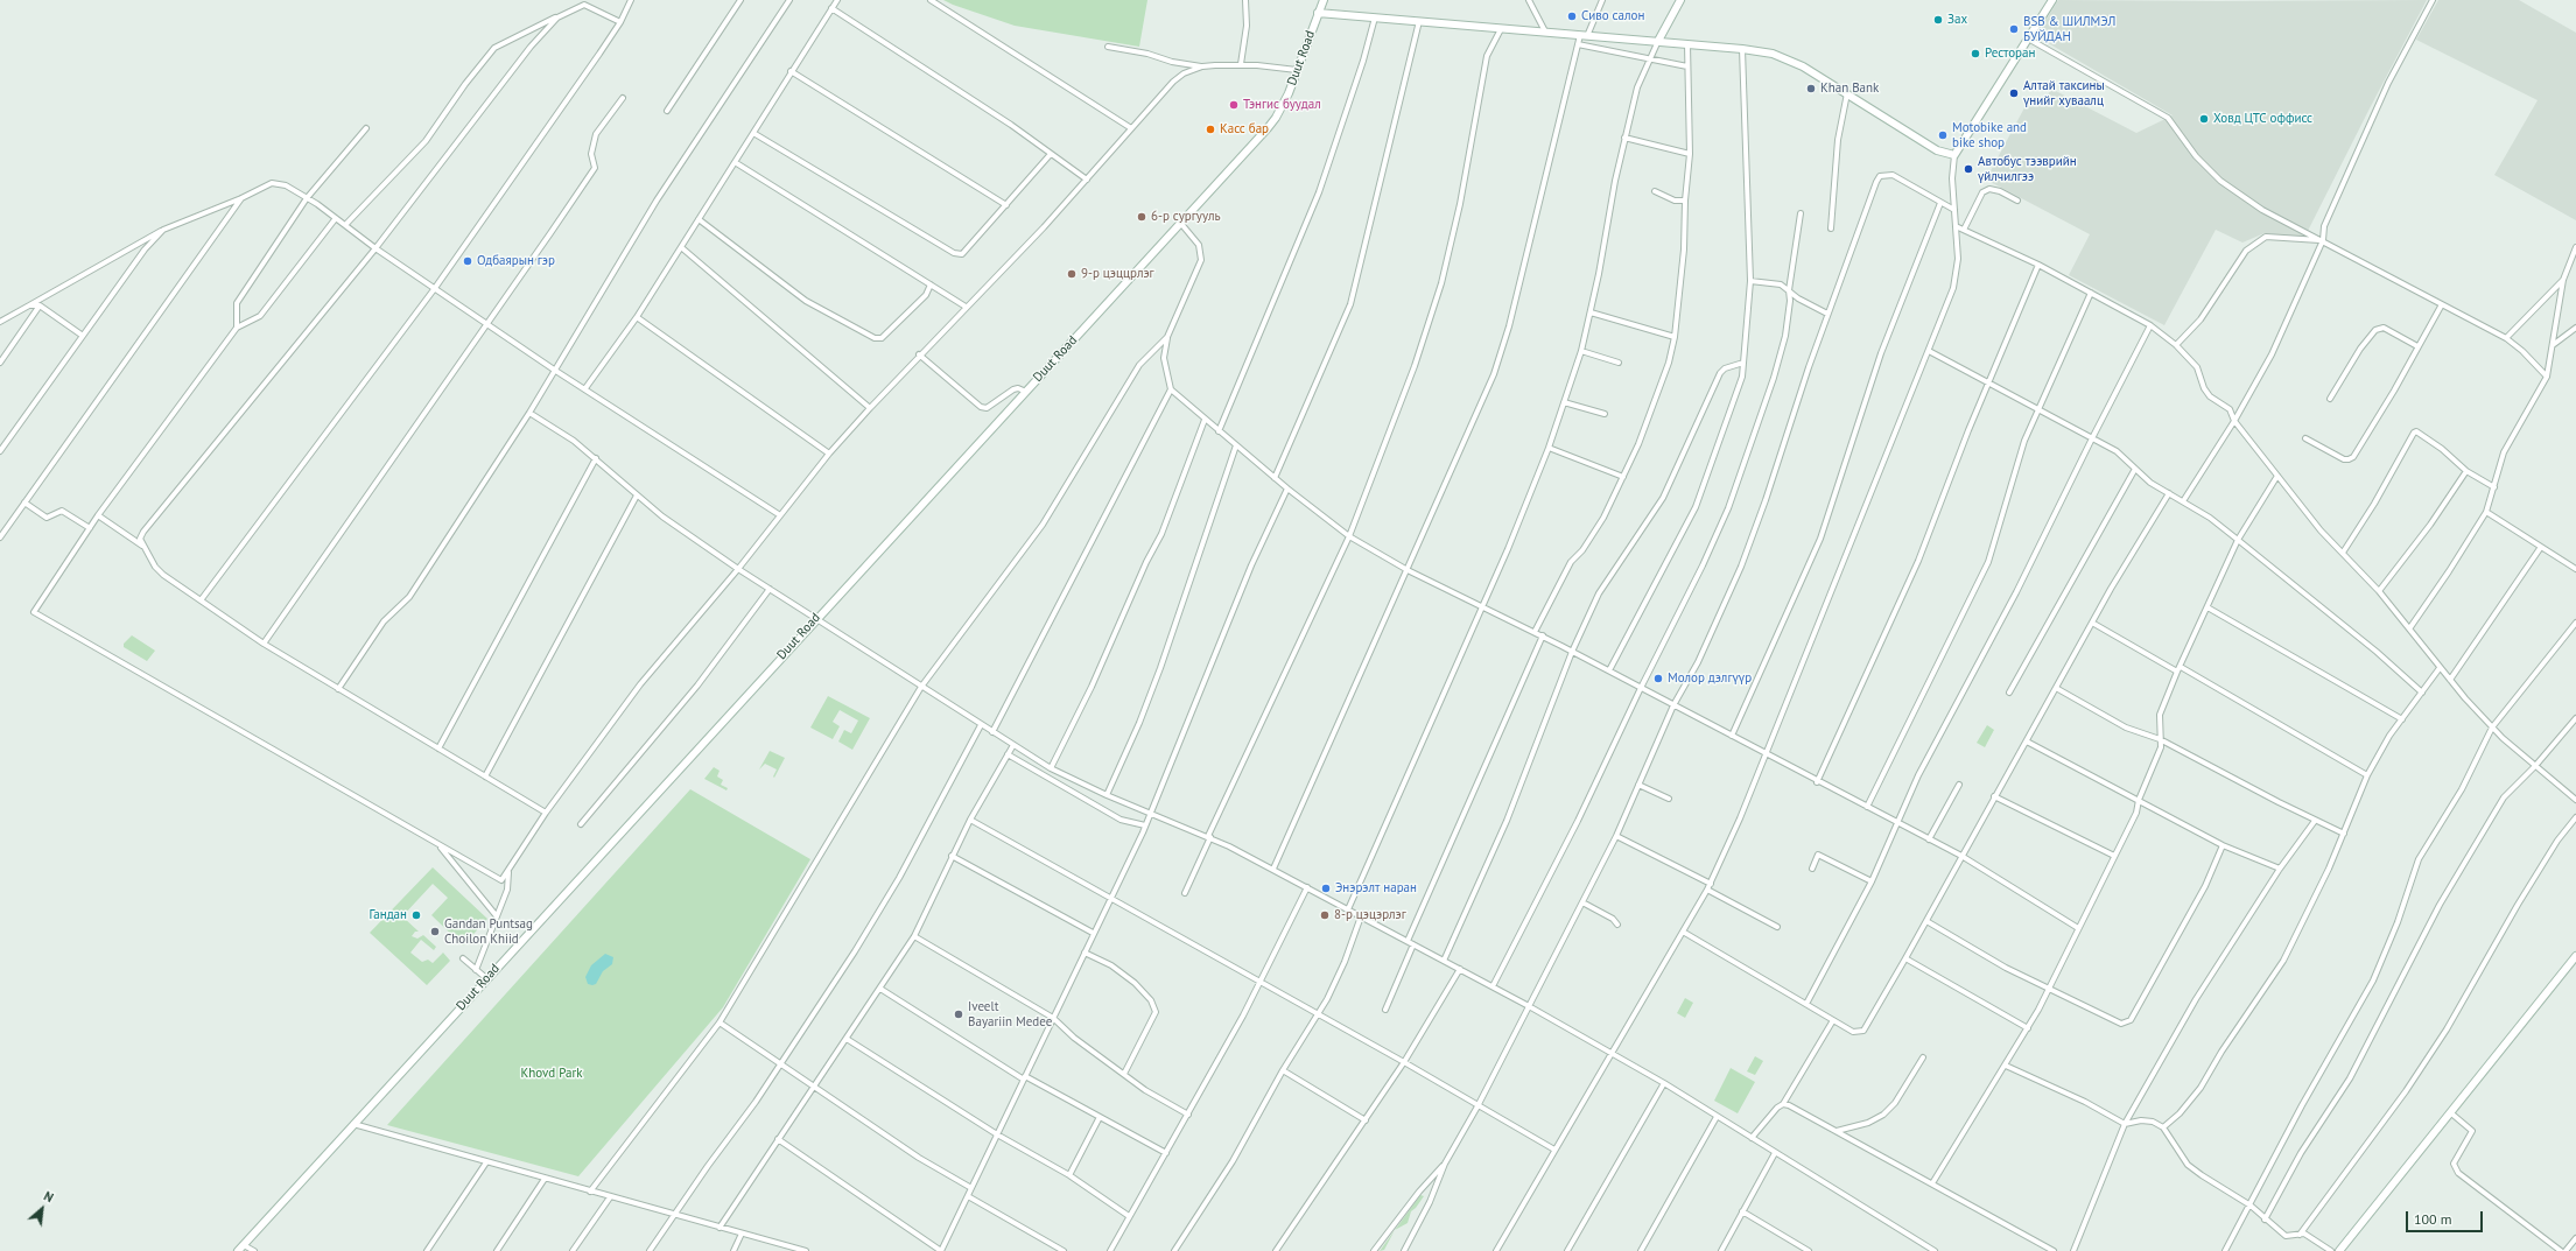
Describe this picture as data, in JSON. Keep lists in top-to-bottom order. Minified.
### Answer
{"streets":{"main road":["Duut Road"]},"parks":["Khovd Park"],"places":["Сиво салон","Зах","BSB & ШИЛМЭЛ БУЙДАН","Ресторан","Khan Bank","Алтай таксины үнийг хуваалц","Тэнгис буудал","Ховд ЦТС оффисс","Касс бар","Motobike and bike shop","Автобус тээврийн үйлчилгээ","6-р сургууль","Одбаярын гэр","9-р цэццрлэг","Молор дэлгүүр","Энэрэлт наран","Гандан","8-р цэцэрлэг","Gandan Puntsag Choilon Khiid","Iveelt Bayariin Medee"],"scale_bar":"100 m","north":"top right"}
